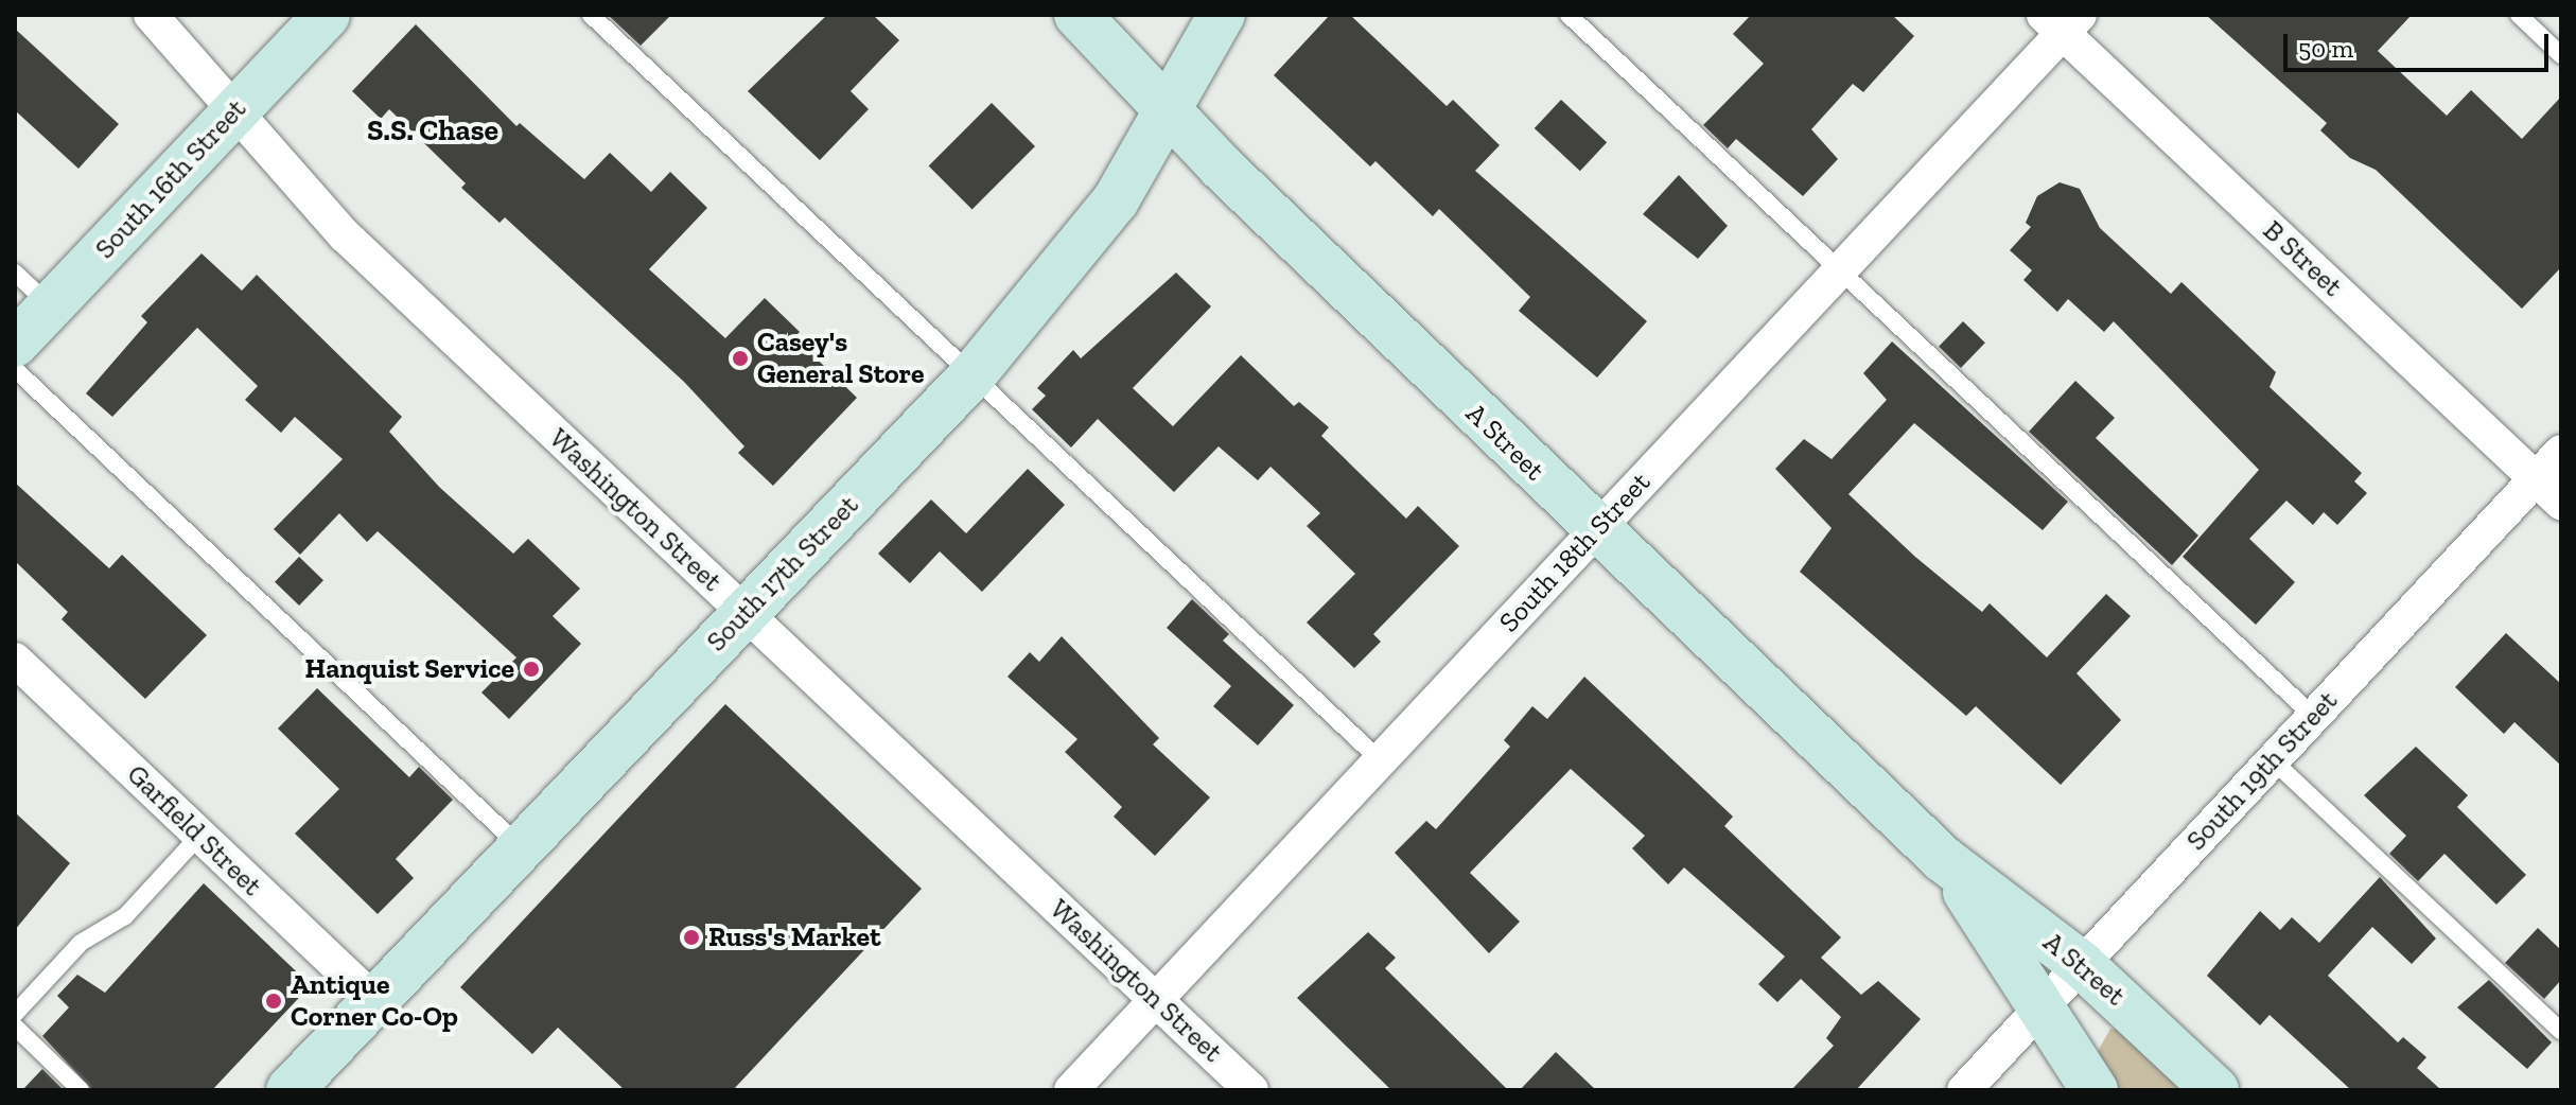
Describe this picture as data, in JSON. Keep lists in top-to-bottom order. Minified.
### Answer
{"streets":{"main road":["South 16th Street","A Street","South 17th Street"],"street":["B Street","Washington Street","South 18th Street","South 19th Street","Garfield Street"]},"crossings":[["South 16th Street","Washington Street"],["B Street","South 18th Street"],["B Street","South 19th Street"],["A Street","South 18th Street"],["A Street","South 17th Street"],["A Street","South 19th Street"],["Washington Street","South 18th Street"],["Washington Street","South 17th Street"],["South 17th Street","Garfield Street"]],"districts":["S.S. Chase"],"places":["Casey's General Store","Hanquist Service","Russ's Market","Antique Corner Co-Op"],"scale_bar":"50 m"}
